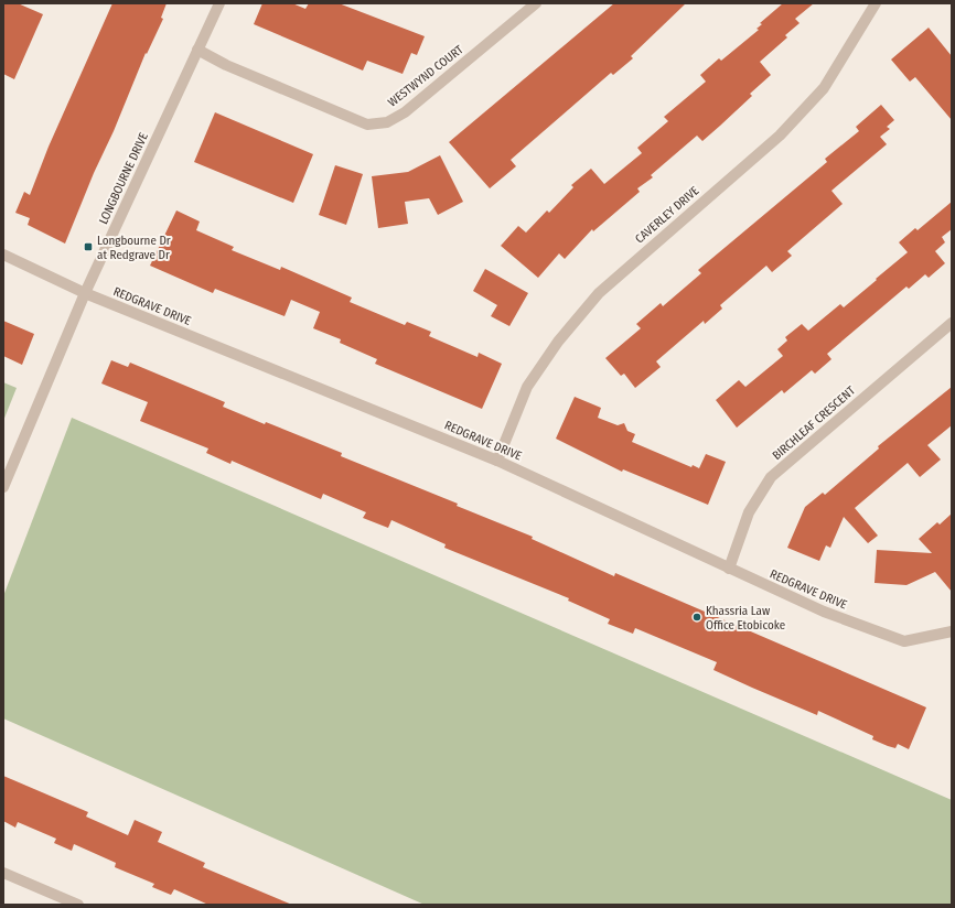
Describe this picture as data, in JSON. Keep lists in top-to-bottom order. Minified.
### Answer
{"streets":{"street":["WESTWYND COURT","LONGBOURNE DRIVE","CAVERLEY DRIVE","REDGRAVE DRIVE","BIRCHLEAF CRESCENT"]},"crossings":[["WESTWYND COURT","LONGBOURNE DRIVE"],["LONGBOURNE DRIVE","REDGRAVE DRIVE"],["CAVERLEY DRIVE","REDGRAVE DRIVE"],["REDGRAVE DRIVE","BIRCHLEAF CRESCENT"]],"places":{"transit":["Longbourne Dr at Redgrave Dr"],"other":["Khassria Law Office Etobicoke"]}}
